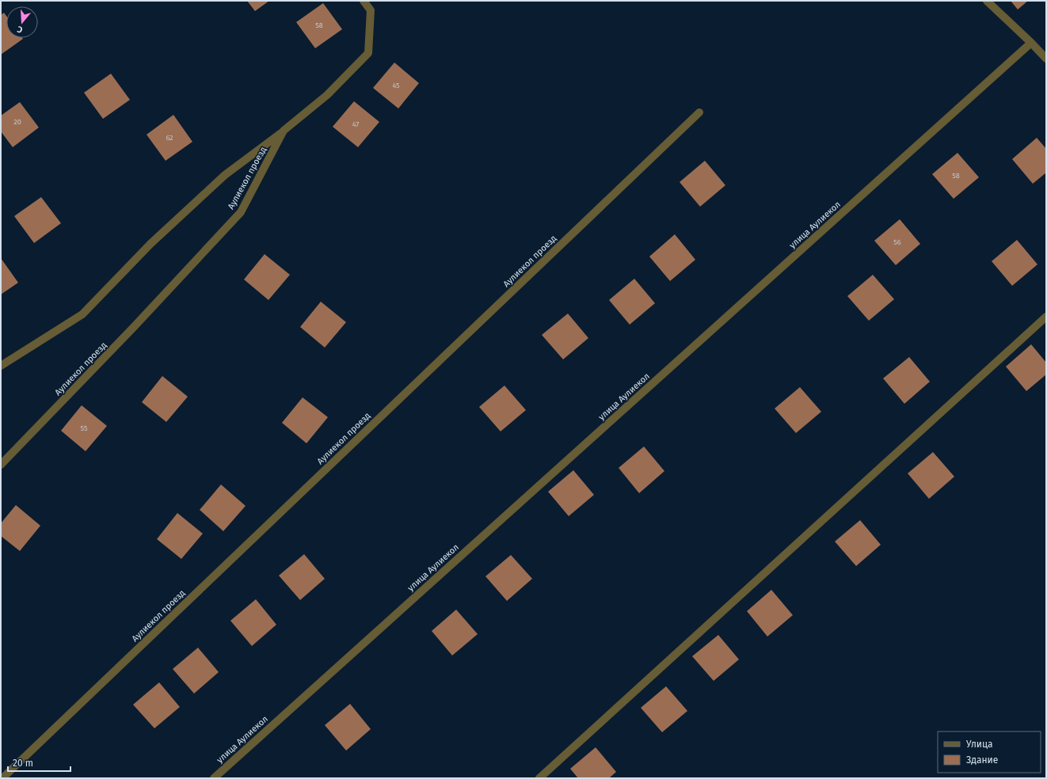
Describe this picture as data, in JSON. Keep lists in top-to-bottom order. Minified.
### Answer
{"streets":{"street":["Аулиекол проезд","улица Аулиекол"]},"house_numbers":["58","45","20","47","62","58","56","55"],"legend":["Улица","Здание"],"scale_bar":"20 m","north":"bottom"}
